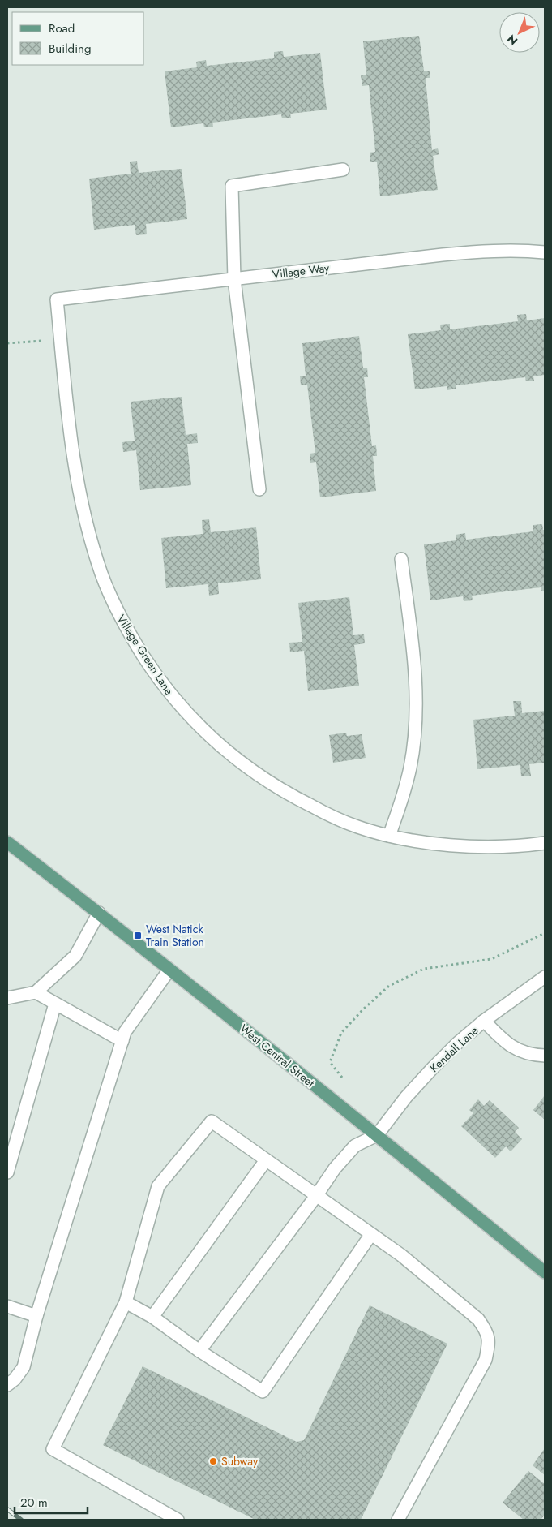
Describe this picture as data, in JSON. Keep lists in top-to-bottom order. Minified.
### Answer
{"streets":{"main road":["West Central Street"],"street":["Village Way","Village Green Lane","Kendall Lane"]},"crossings":[["Village Way","Village Green Lane"],["Kendall Lane","West Central Street"]],"places":{"transit":["West Natick Train Station"],"other":["Subway"]},"legend":["Road","Building"],"scale_bar":"20 m","north":"bottom left"}
